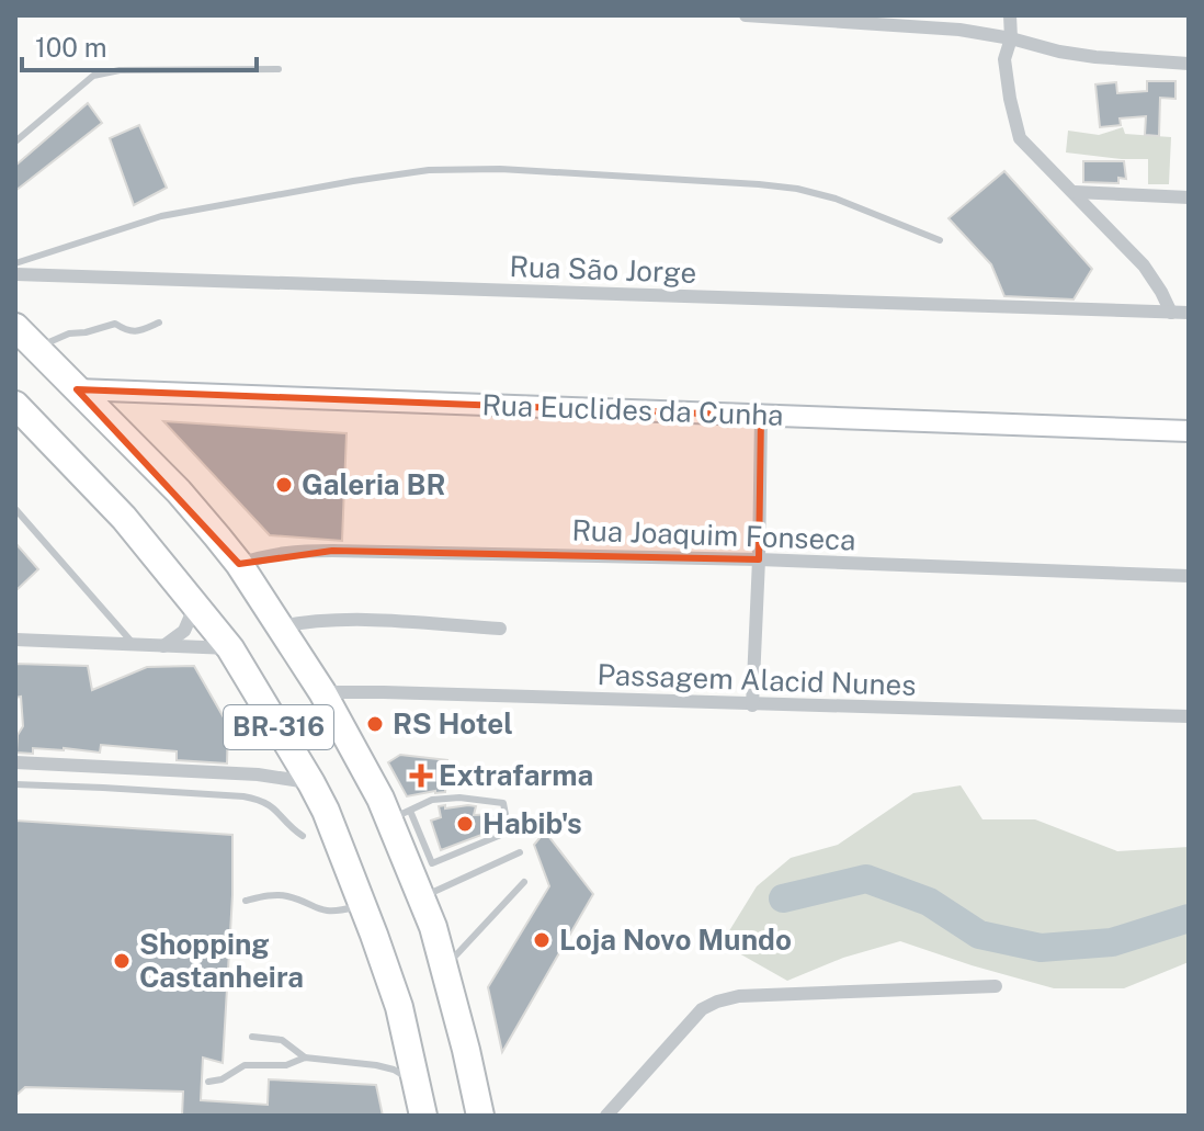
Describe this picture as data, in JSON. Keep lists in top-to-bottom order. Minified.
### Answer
{"streets":{"highway":["BR-316"],"street":["Rua São Jorge","Rua Euclides da Cunha","Rua Joaquim Fonseca","Passagem Alacid Nunes"]},"crossings":[["Rua Euclides da Cunha","BR-316"],["Rua Joaquim Fonseca","BR-316"],["Passagem Alacid Nunes","BR-316"]],"places":{"other":["Galeria BR","RS Hotel","Habib's","Loja Novo Mundo","Shopping Castanheira"],"health":["Extrafarma"]},"scale_bar":"100 m"}
